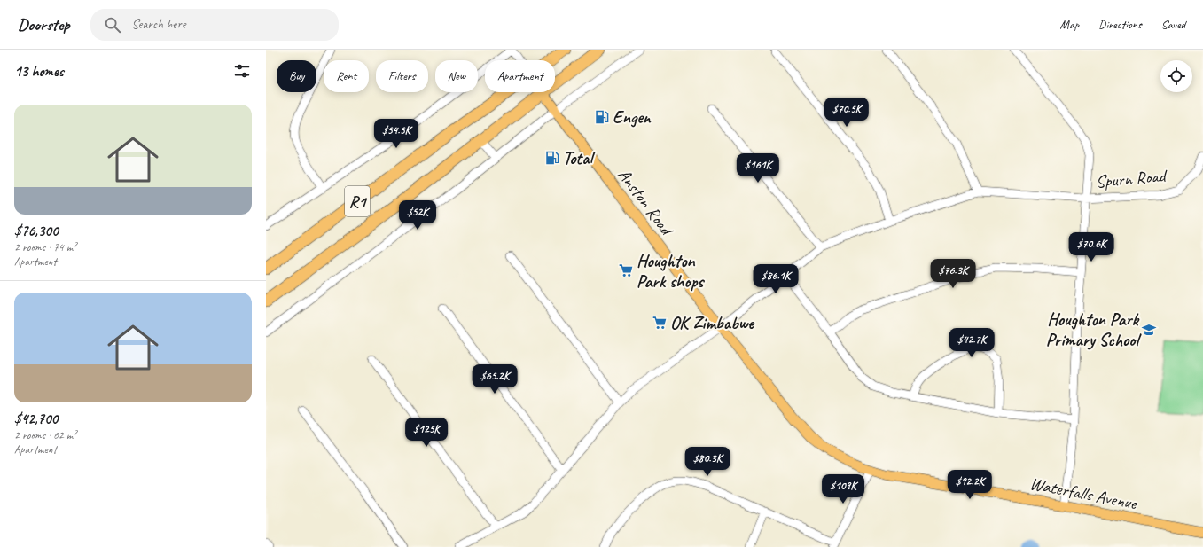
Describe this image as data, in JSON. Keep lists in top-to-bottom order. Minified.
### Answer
{"streets":{"highway":["R1"],"main road":["Anston Road","Waterfalls Avenue"],"street":["Spurn Road"]},"crossings":[["R1","Anston Road"],["Anston Road","Waterfalls Avenue"]],"places":{"fuel station":["Engen","Total"],"supermarket":["Houghton Park shops","OK Zimbabwe"],"school or university":["Houghton Park Primary School"]},"page":{"header":"Doorstep","search":"Search here","nav":["Map","Directions","Saved"],"heading":"13 homes","chip":["Buy","Rent","Filters","New","Apartment"],"list":[{"name":"$76,300","note":"2 rooms · 74 m² · Apartment"},{"name":"$42,700","note":"2 rooms · 62 m² · Apartment"}],"price":["$70.5K","$54.5K","$161K","$52K","$70.6K","$76.3K","$86.1K","$42.7K","$65.2K","$125K","$80.3K","$92.2K","$109K"]}}
